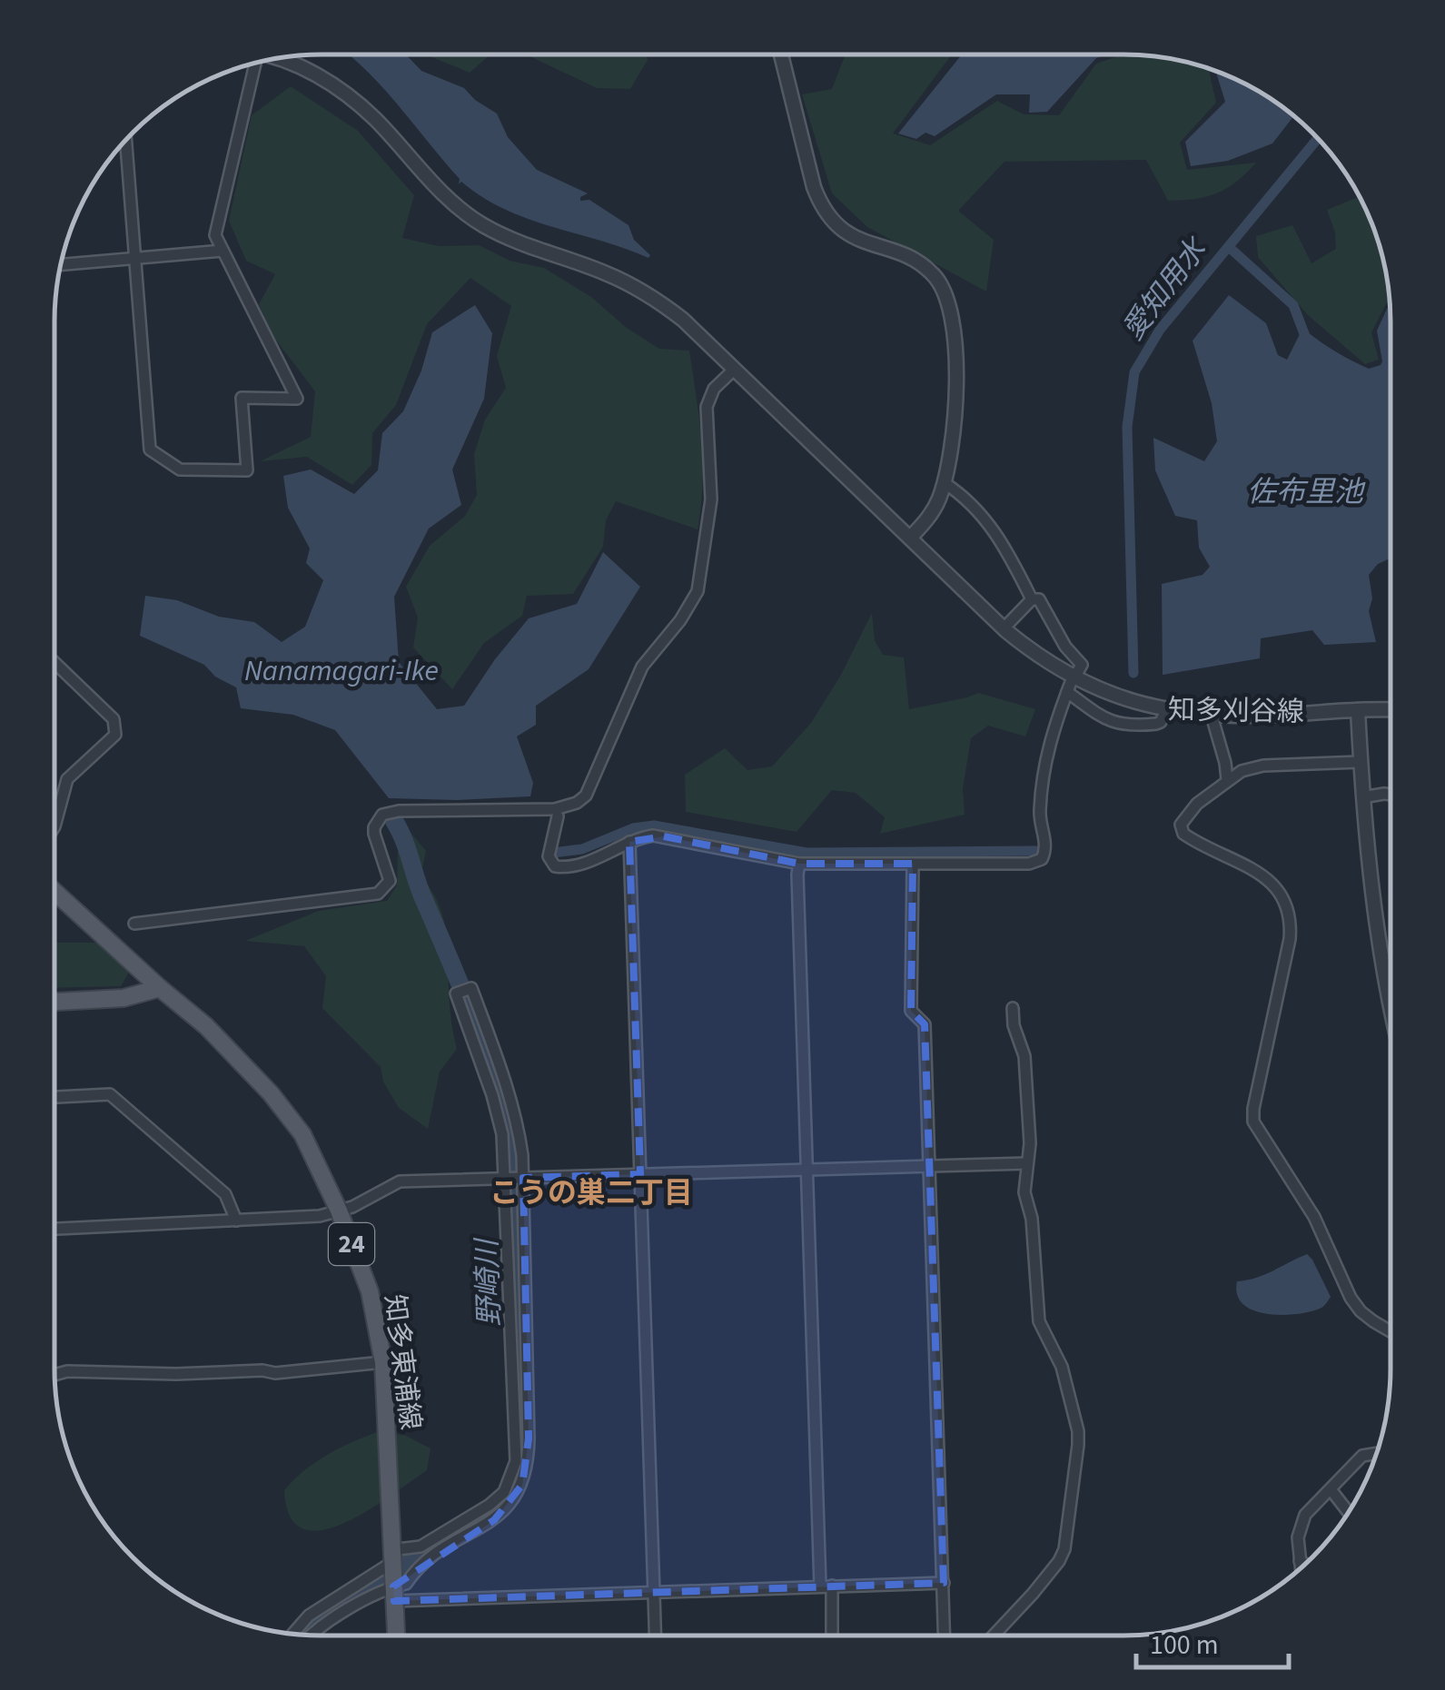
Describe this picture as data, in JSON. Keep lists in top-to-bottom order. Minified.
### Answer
{"streets":{"main road":["24","知多東浦線"],"street":["知多刈谷線"]},"districts":["こうの巣二丁目"],"water":["愛知用水","佐布里池","Nanamagari-Ike","野崎川"],"scale_bar":"100 m"}
